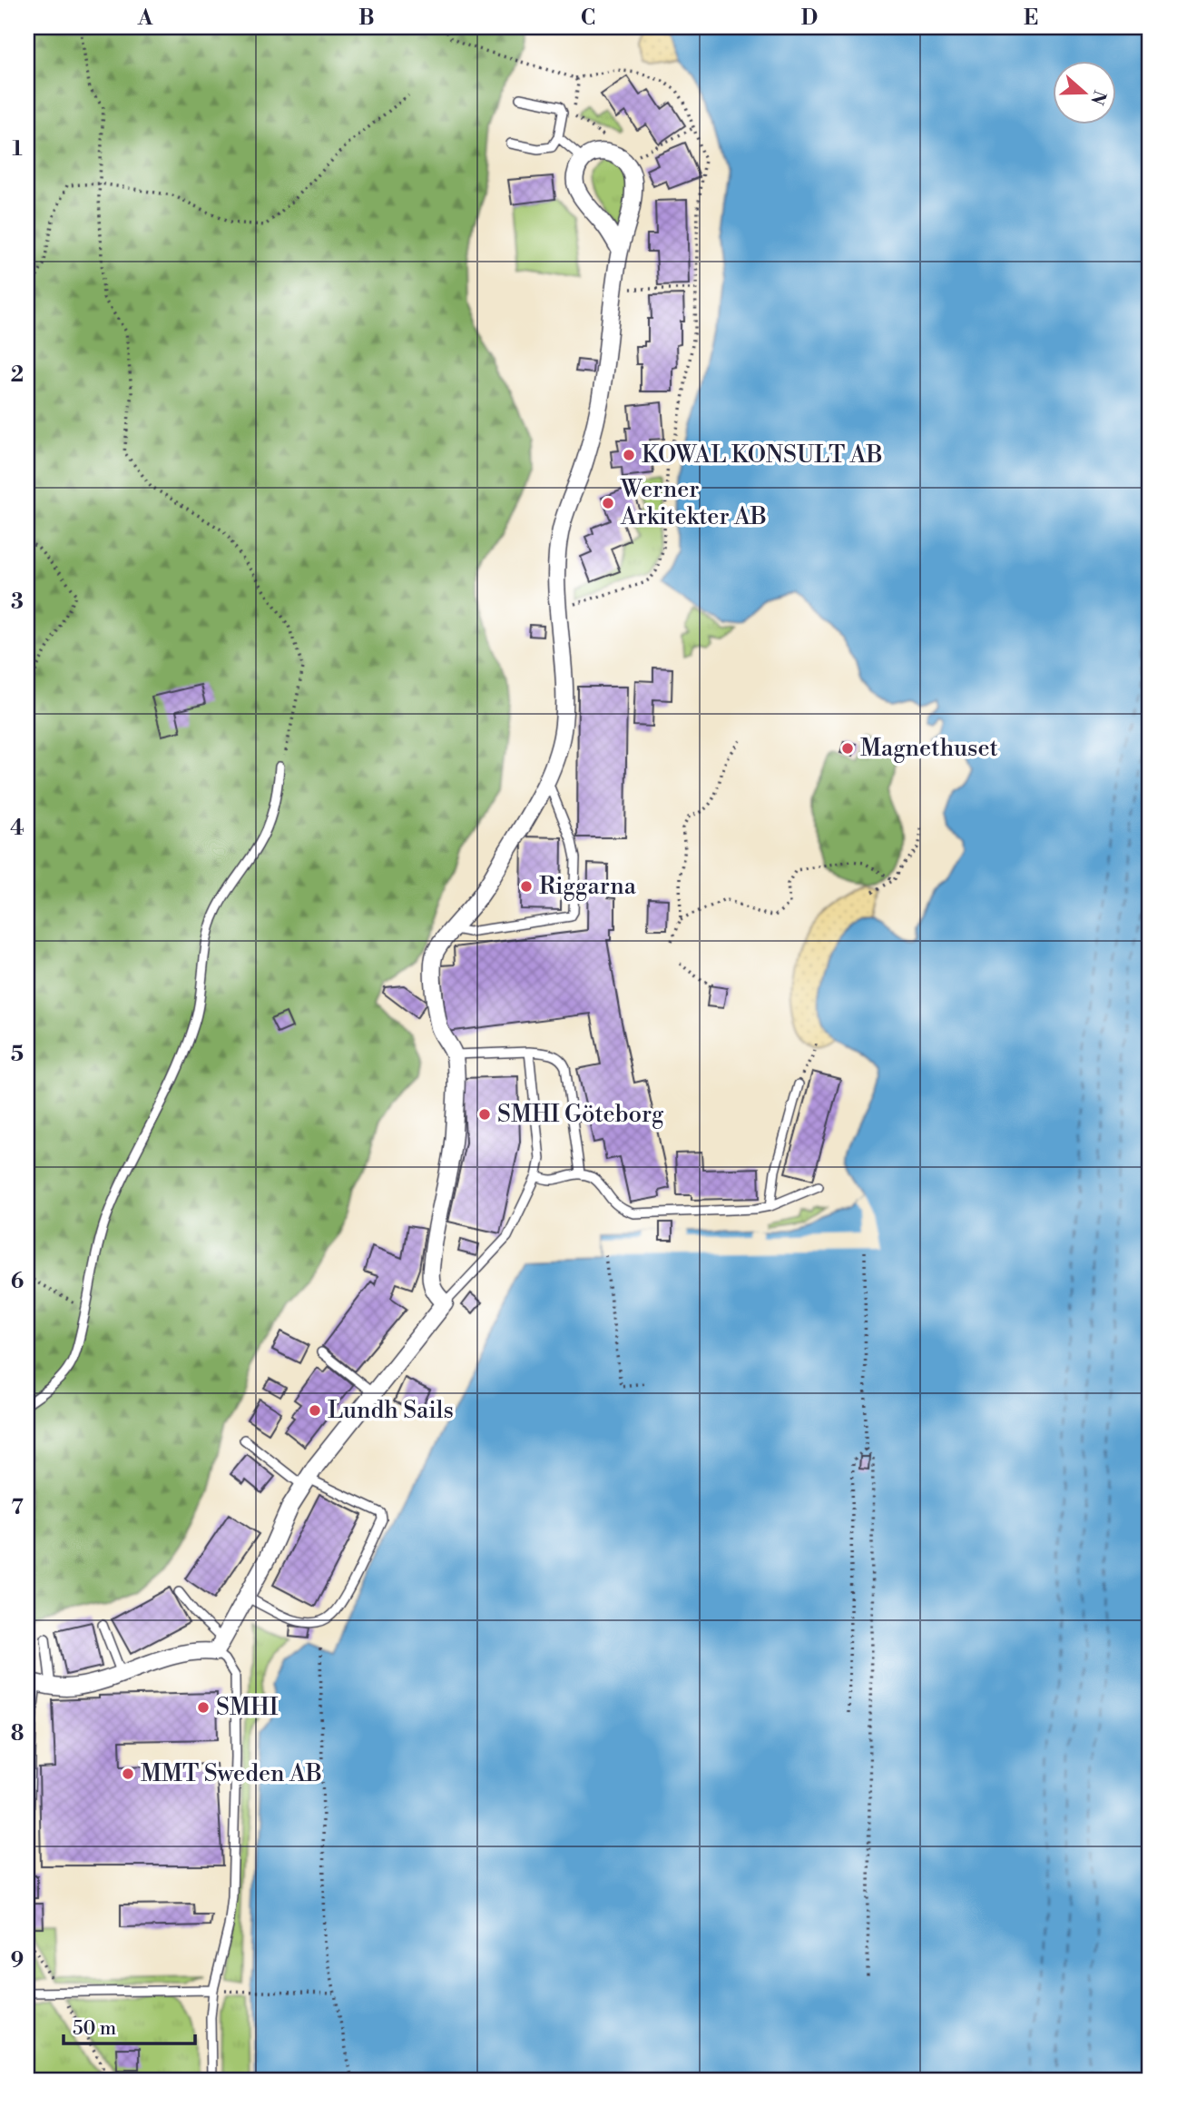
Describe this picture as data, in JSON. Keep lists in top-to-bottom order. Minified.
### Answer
{"places":["KOWAL KONSULT AB","Werner Arkitekter AB","Magnethuset","Riggarna","SMHI Göteborg","Lundh Sails","SMHI","MMT Sweden AB"],"scale_bar":"50 m","north":"right","grid":{"columns":["A","B","C","D","E"],"rows":["1","2","3","4","5","6","7","8","9"]}}
